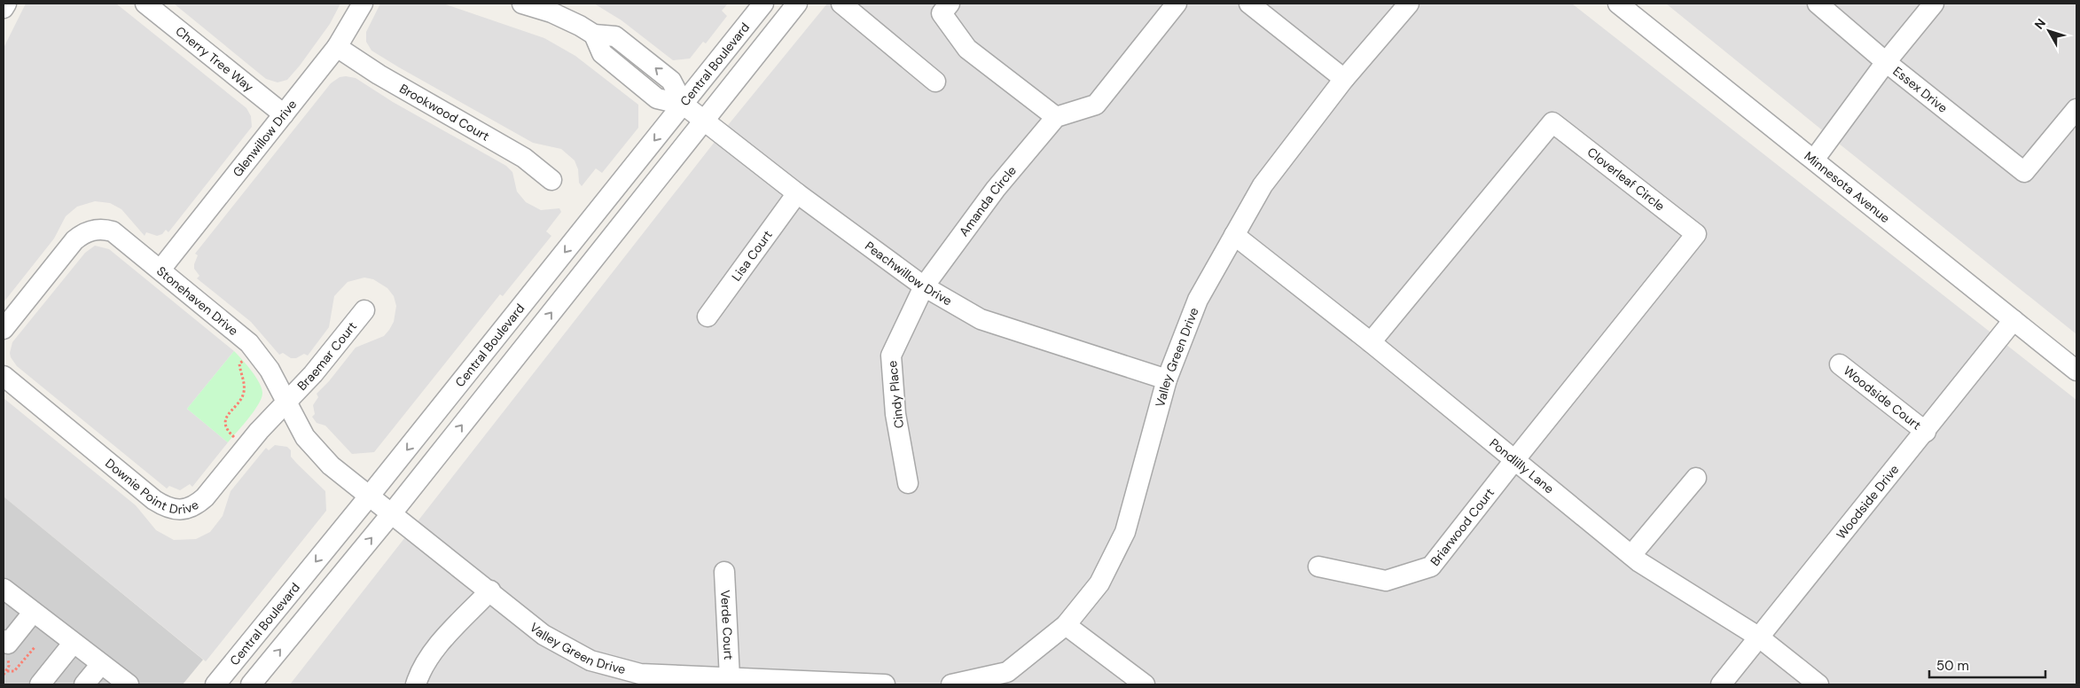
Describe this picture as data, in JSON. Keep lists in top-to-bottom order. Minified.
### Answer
{"streets":{"street":["Cherry Tree Way","Central Boulevard","Essex Drive","Brookwood Court","Glenwillow Drive","Cloverleaf Circle","Minnesota Avenue","Amanda Circle","Lisa Court","Peachwillow Drive","Stonehaven Drive","Braemar Court","Valley Green Drive","Cindy Place","Woodside Court","Pondlilly Lane","Downie Point Drive","Woodside Drive","Briarwood Court","Verde Court"]},"crossings":[["Cherry Tree Way","Glenwillow Drive"],["Central Boulevard","Peachwillow Drive"],["Central Boulevard","Stonehaven Drive"],["Central Boulevard","Valley Green Drive"],["Brookwood Court","Glenwillow Drive"],["Glenwillow Drive","Stonehaven Drive"],["Cloverleaf Circle","Pondlilly Lane"],["Cloverleaf Circle","Briarwood Court"],["Minnesota Avenue","Woodside Drive"],["Amanda Circle","Peachwillow Drive"],["Amanda Circle","Cindy Place"],["Lisa Court","Peachwillow Drive"],["Peachwillow Drive","Valley Green Drive"],["Peachwillow Drive","Cindy Place"],["Stonehaven Drive","Braemar Court"],["Stonehaven Drive","Valley Green Drive"],["Stonehaven Drive","Downie Point Drive"],["Braemar Court","Downie Point Drive"],["Valley Green Drive","Pondlilly Lane"],["Valley Green Drive","Verde Court"],["Woodside Court","Woodside Drive"],["Pondlilly Lane","Woodside Drive"],["Pondlilly Lane","Briarwood Court"]],"scale_bar":"50 m","north":"top left"}
